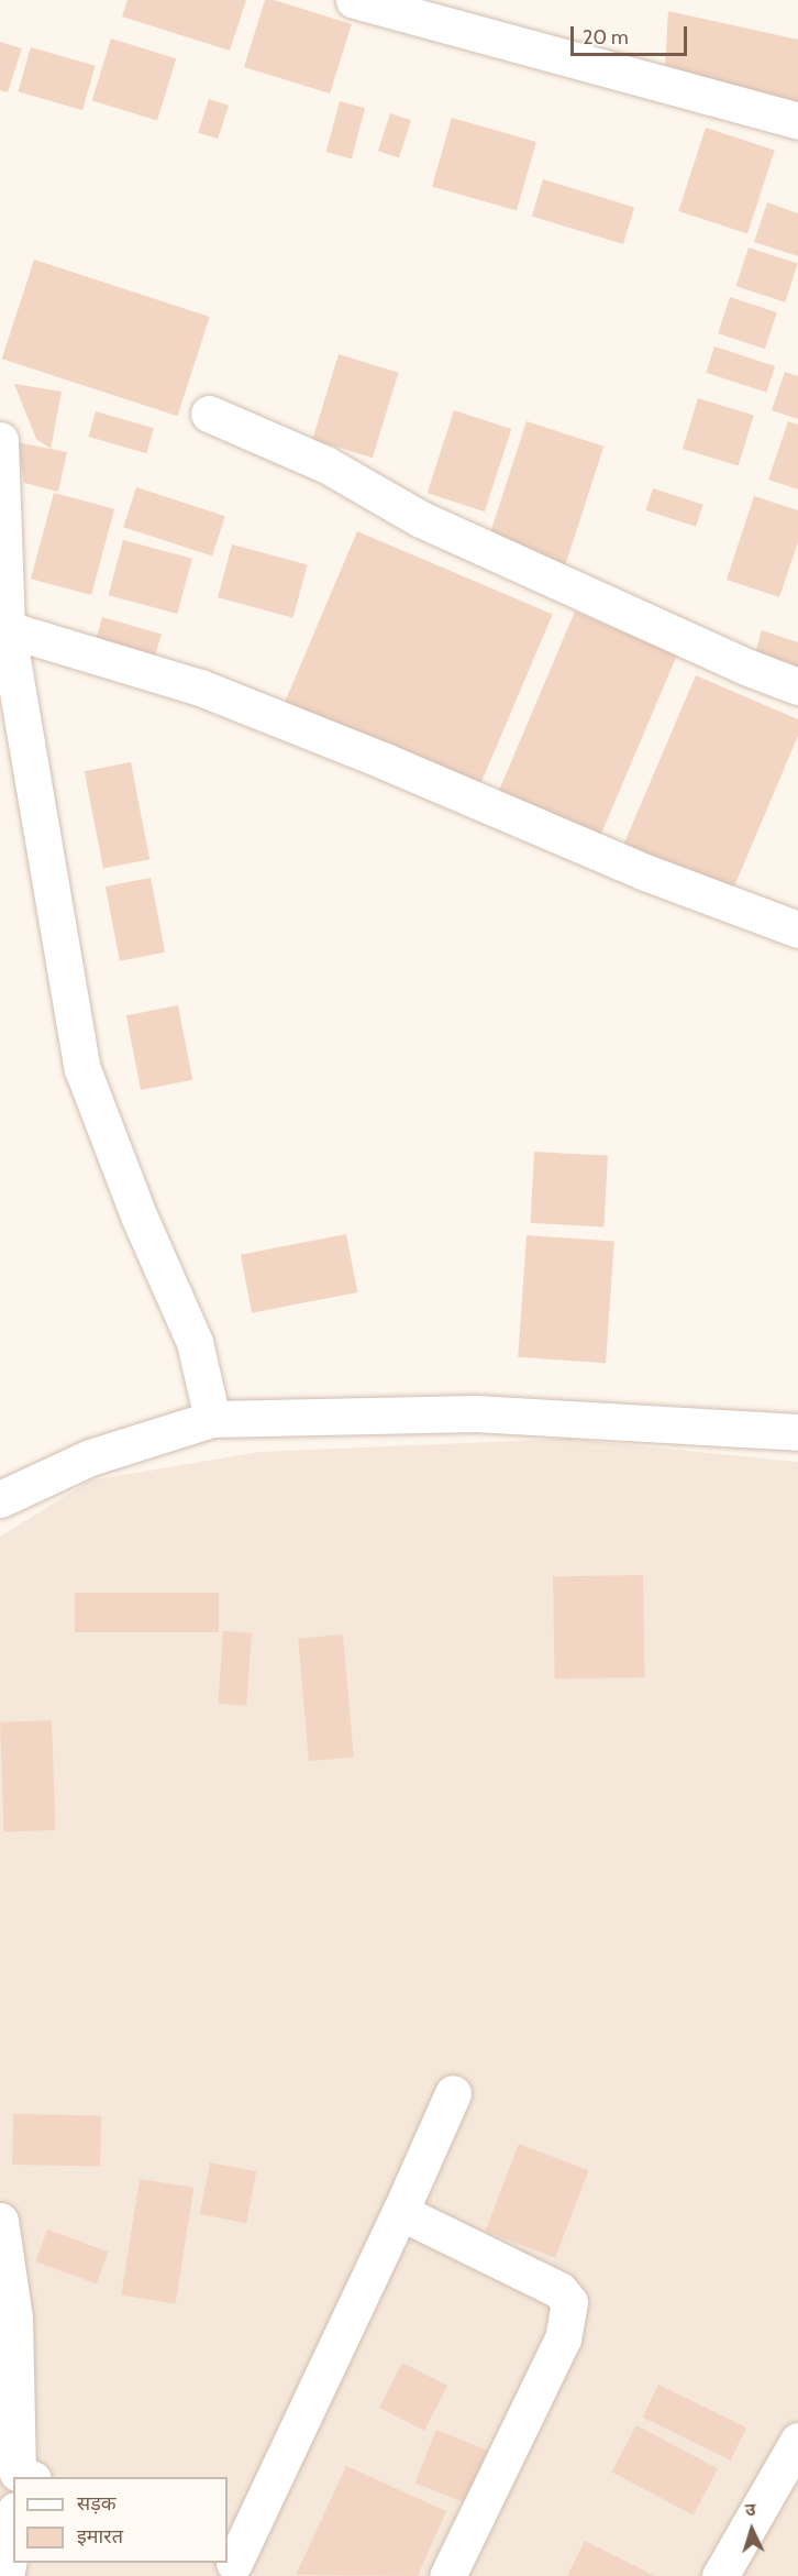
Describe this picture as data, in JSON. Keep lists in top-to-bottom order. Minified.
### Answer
{"legend":["सड़क","इमारत"],"scale_bar":"20 m","north":"top"}
